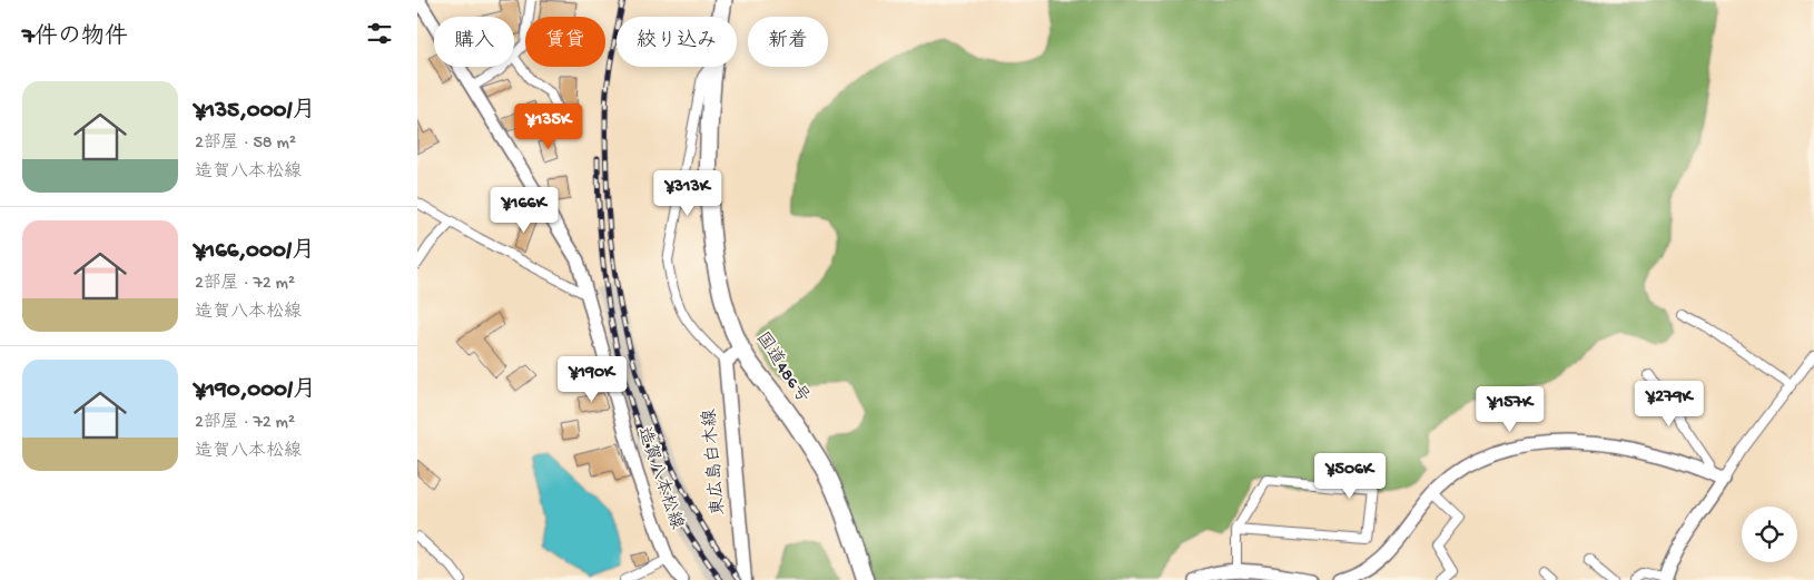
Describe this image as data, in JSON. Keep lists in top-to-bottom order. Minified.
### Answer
{"streets":{"highway":["国道486号"],"main road":["東広島白木線"],"street":["造賀八本松線"]},"page":{"heading":"7件の物件","chip":["購入","賃貸","絞り込み","新着"],"list":[{"name":"¥135,000/月","note":"2部屋 · 58 m² · 造賀八本松線"},{"name":"¥166,000/月","note":"2部屋 · 72 m² · 造賀八本松線"},{"name":"¥190,000/月","note":"2部屋 · 72 m² · 造賀八本松線"}],"price":["¥135K","¥313K","¥166K","¥190K","¥279K","¥157K","¥506K"]}}
